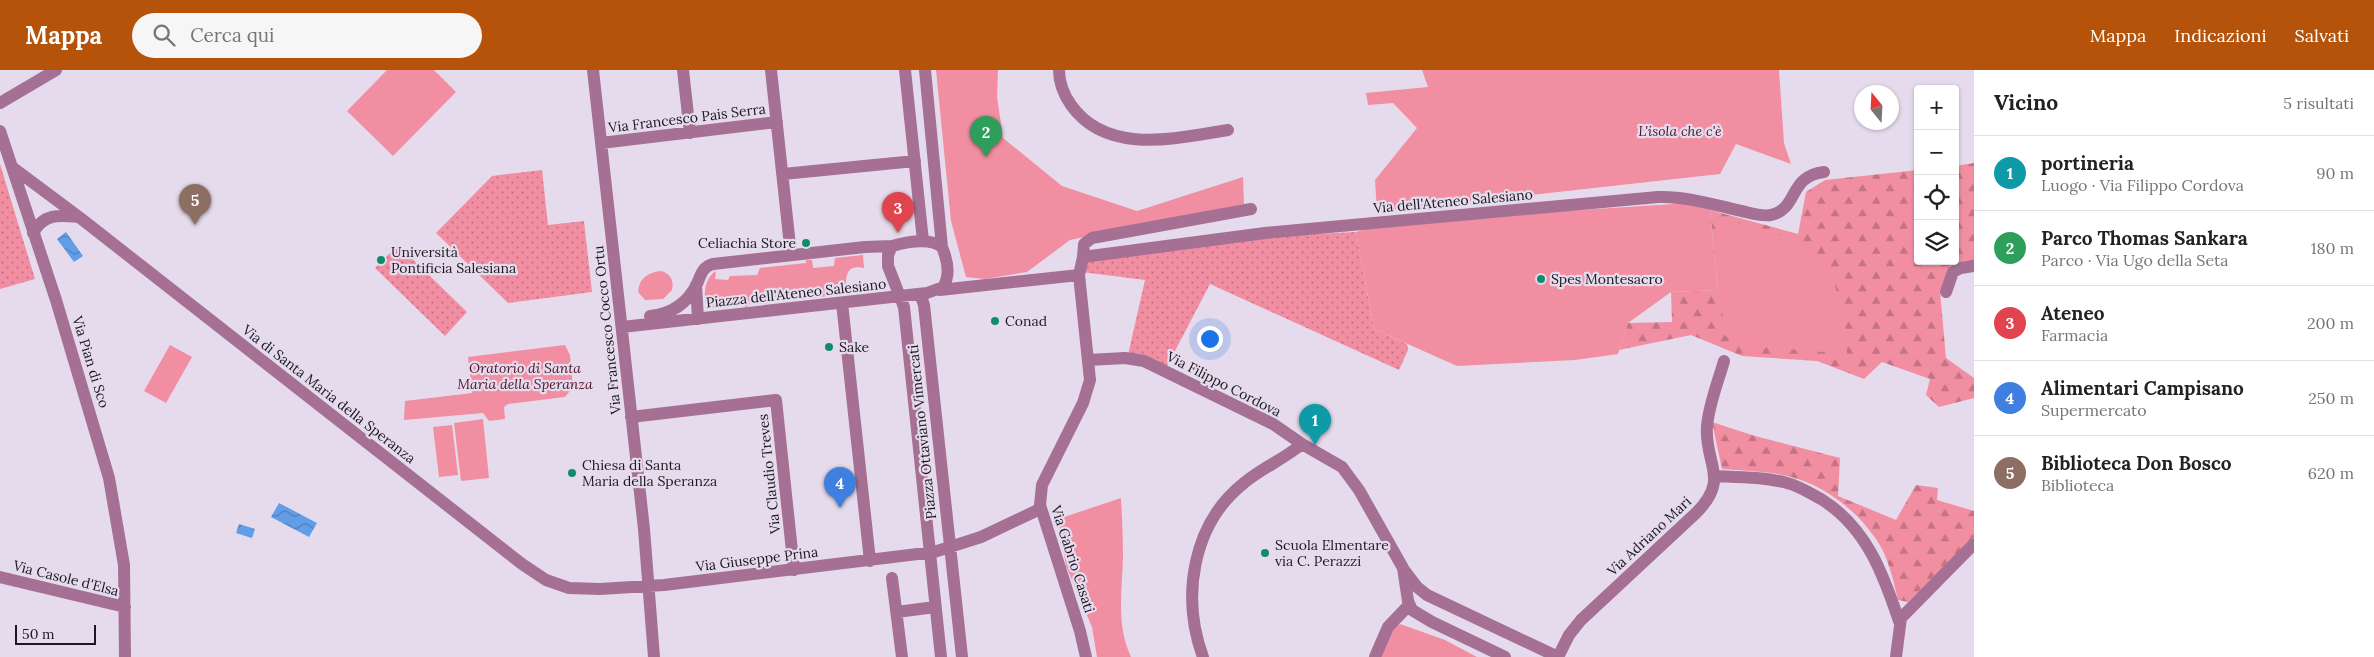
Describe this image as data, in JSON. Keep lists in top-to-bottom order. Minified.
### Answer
{"streets":{"street":["Via Francesco Pais Serra","Via dell'Ateneo Salesiano","Piazza dell'Ateneo Salesiano","Via Francesco Cocco Ortu","Via Pian di Sco","Via Filippo Cordova","Via di Santa Maria della Speranza","Piazza Ottaviano Vimercati","Via Claudio Treves","Via Adriano Mari","Via Giuseppe Prina","Via Gabrio Casati","Via Casole d'Elsa"]},"crossings":[["Via Francesco Pais Serra","Via Francesco Cocco Ortu"],["Piazza dell'Ateneo Salesiano","Via Francesco Cocco Ortu"],["Piazza dell'Ateneo Salesiano","Piazza Ottaviano Vimercati"],["Via Francesco Cocco Ortu","Via di Santa Maria della Speranza"],["Via Francesco Cocco Ortu","Via Claudio Treves"],["Via Francesco Cocco Ortu","Via Giuseppe Prina"],["Via Pian di Sco","Via di Santa Maria della Speranza"],["Via Pian di Sco","Via Casole d'Elsa"],["Via Filippo Cordova","Via Gabrio Casati"],["Via di Santa Maria della Speranza","Via Giuseppe Prina"],["Via Claudio Treves","Via Giuseppe Prina"]],"parks":["L'isola che c'è","Oratorio di Santa Maria della Speranza"],"places":["Celiachia Store","Università Pontificia Salesiana","Spes Montesacro","Conad","Sake","Chiesa di Santa Maria della Speranza","Scuola Elmentare via C. Perazzi"],"scale_bar":"50 m","north":"top","page":{"header":"Mappa","search":"Cerca qui","nav":["Mappa","Indicazioni","Salvati"],"heading":["Vicino","5 risultati"],"map_buttons":["+","−"],"pins":["2","5","3","1","4"],"list":[{"mark":"1","name":"portineria","note":"Luogo · Via Filippo Cordova","value":"90 m"},{"mark":"2","name":"Parco Thomas Sankara","note":"Parco · Via Ugo della Seta","value":"180 m"},{"mark":"3","name":"Ateneo","note":"Farmacia","value":"200 m"},{"mark":"4","name":"Alimentari Campisano","note":"Supermercato","value":"250 m"},{"mark":"5","name":"Biblioteca Don Bosco","note":"Biblioteca","value":"620 m"}],"scale":"50 m"}}
